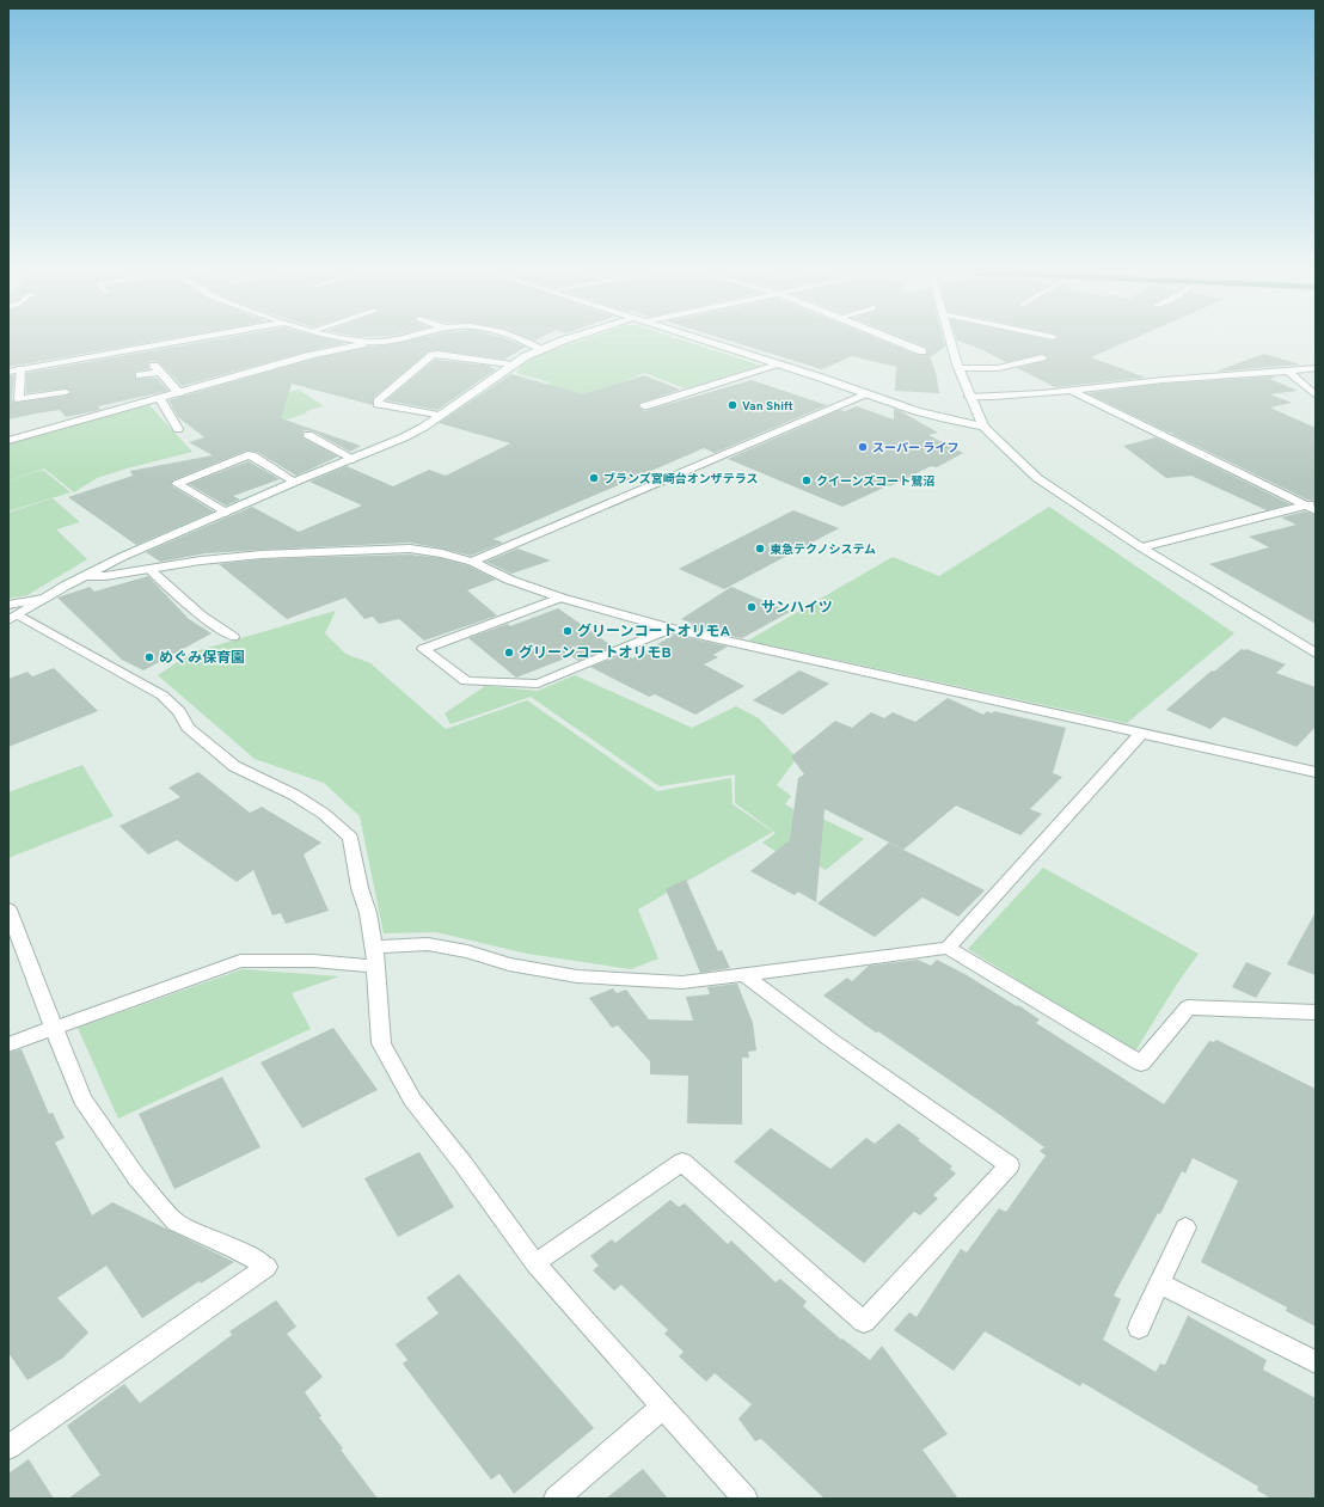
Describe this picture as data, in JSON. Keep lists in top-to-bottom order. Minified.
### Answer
{"places":["Van Shift","スーパー ライフ","ブランズ宮崎台オンザテラス","クイーンズコート鷺沼","東急テクノシステム","サンハイツ","グリーンコートオリモA","グリーンコートオリモB","めぐみ保育園"]}
